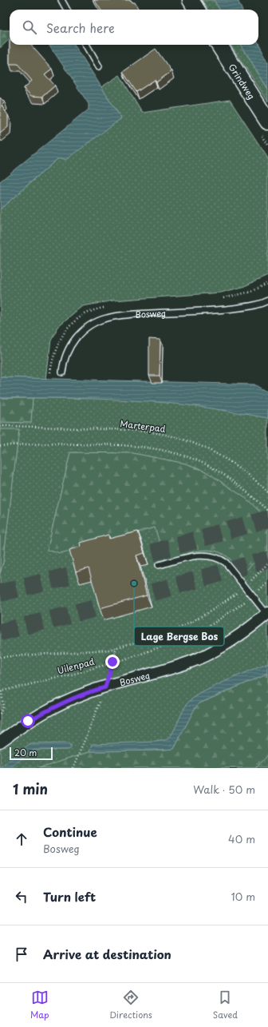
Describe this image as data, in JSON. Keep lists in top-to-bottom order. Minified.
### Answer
{"streets":{"street":["Grindweg","Bosweg"],"path":["Marterpad","Uilenpad"]},"places":["Lage Bergse Bos"],"scale_bar":"20 m","page":{"search":"Search here","scale":"20 m","heading":["1 min","Walk · 50 m"],"list":[["Continue","Bosweg","40 m"],["Turn left","10 m"],"Arrive at destination"],"nav":["Map","Directions","Saved"]}}
